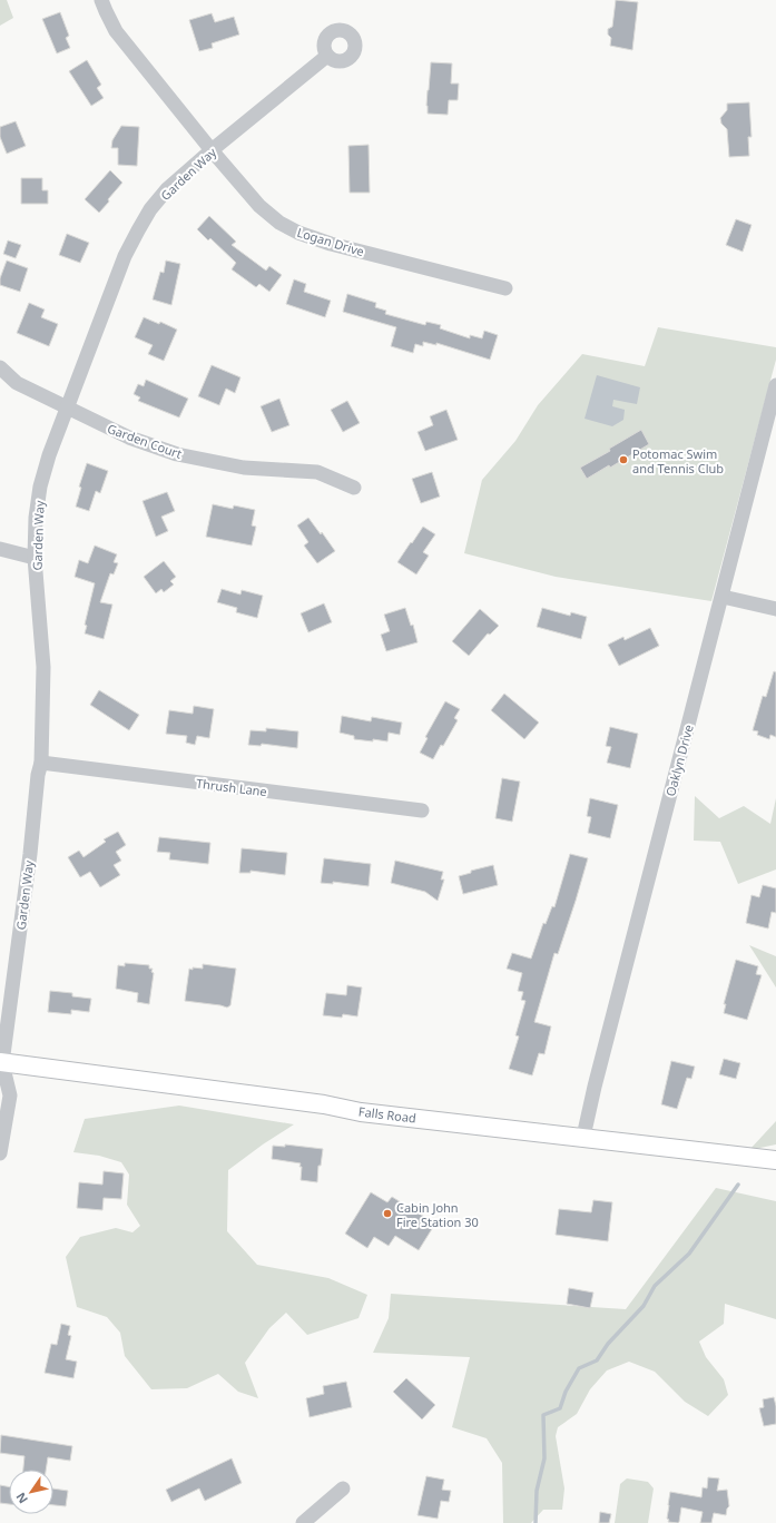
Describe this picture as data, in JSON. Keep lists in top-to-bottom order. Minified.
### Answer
{"streets":{"main road":["Falls Road"],"street":["Garden Way","Logan Drive","Garden Court","Oaklyn Drive","Thrush Lane"]},"crossings":[["Garden Way","Logan Drive"],["Garden Way","Garden Court"],["Garden Way","Thrush Lane"],["Garden Way","Falls Road"],["Oaklyn Drive","Falls Road"]],"places":["Potomac Swim and Tennis Club","Cabin John Fire Station 30"],"north":"bottom left"}
